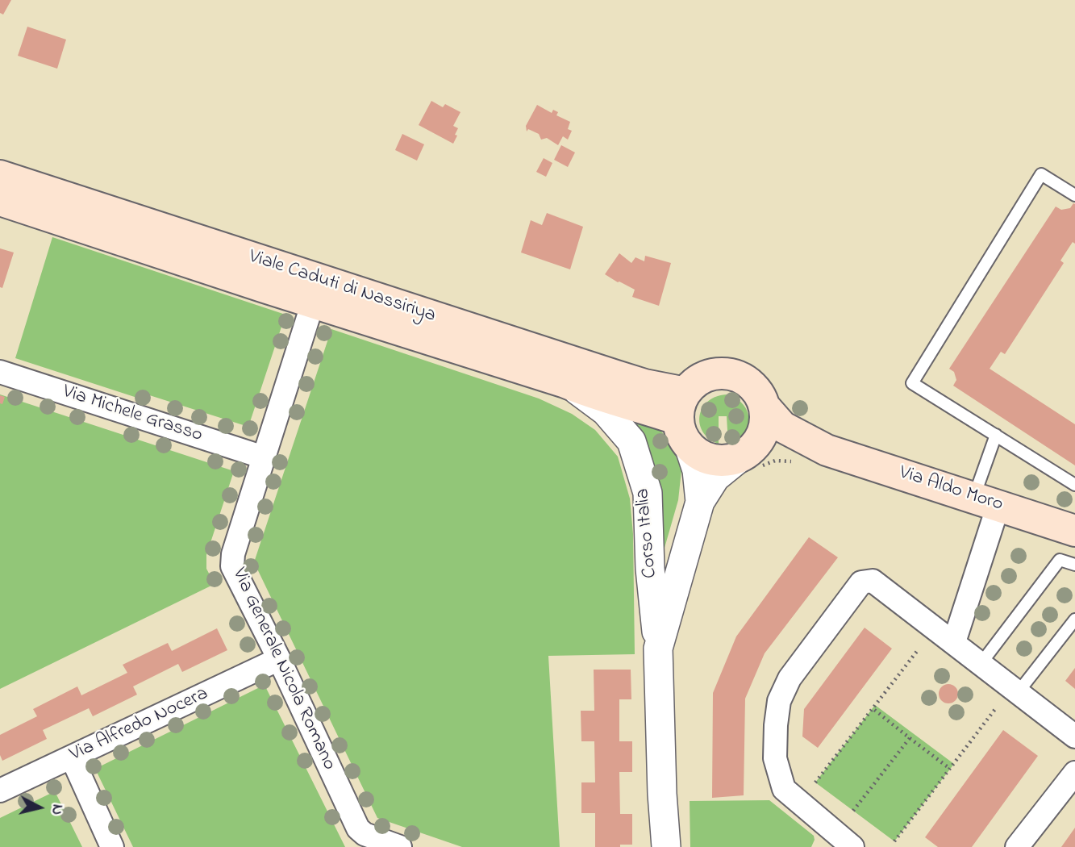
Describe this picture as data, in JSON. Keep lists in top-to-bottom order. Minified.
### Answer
{"streets":{"main road":["Viale Caduti di Nassiriya","Via Aldo Moro"],"street":["Via Michele Grasso","Corso Italia","Via Generale Nicola Romano","Via Alfredo Nocera"]},"crossings":[["Viale Caduti di Nassiriya","Via Aldo Moro"],["Viale Caduti di Nassiriya","Corso Italia"],["Viale Caduti di Nassiriya","Via Generale Nicola Romano"],["Via Michele Grasso","Via Generale Nicola Romano"],["Via Aldo Moro","Corso Italia"],["Via Generale Nicola Romano","Via Alfredo Nocera"]],"north":"right"}
